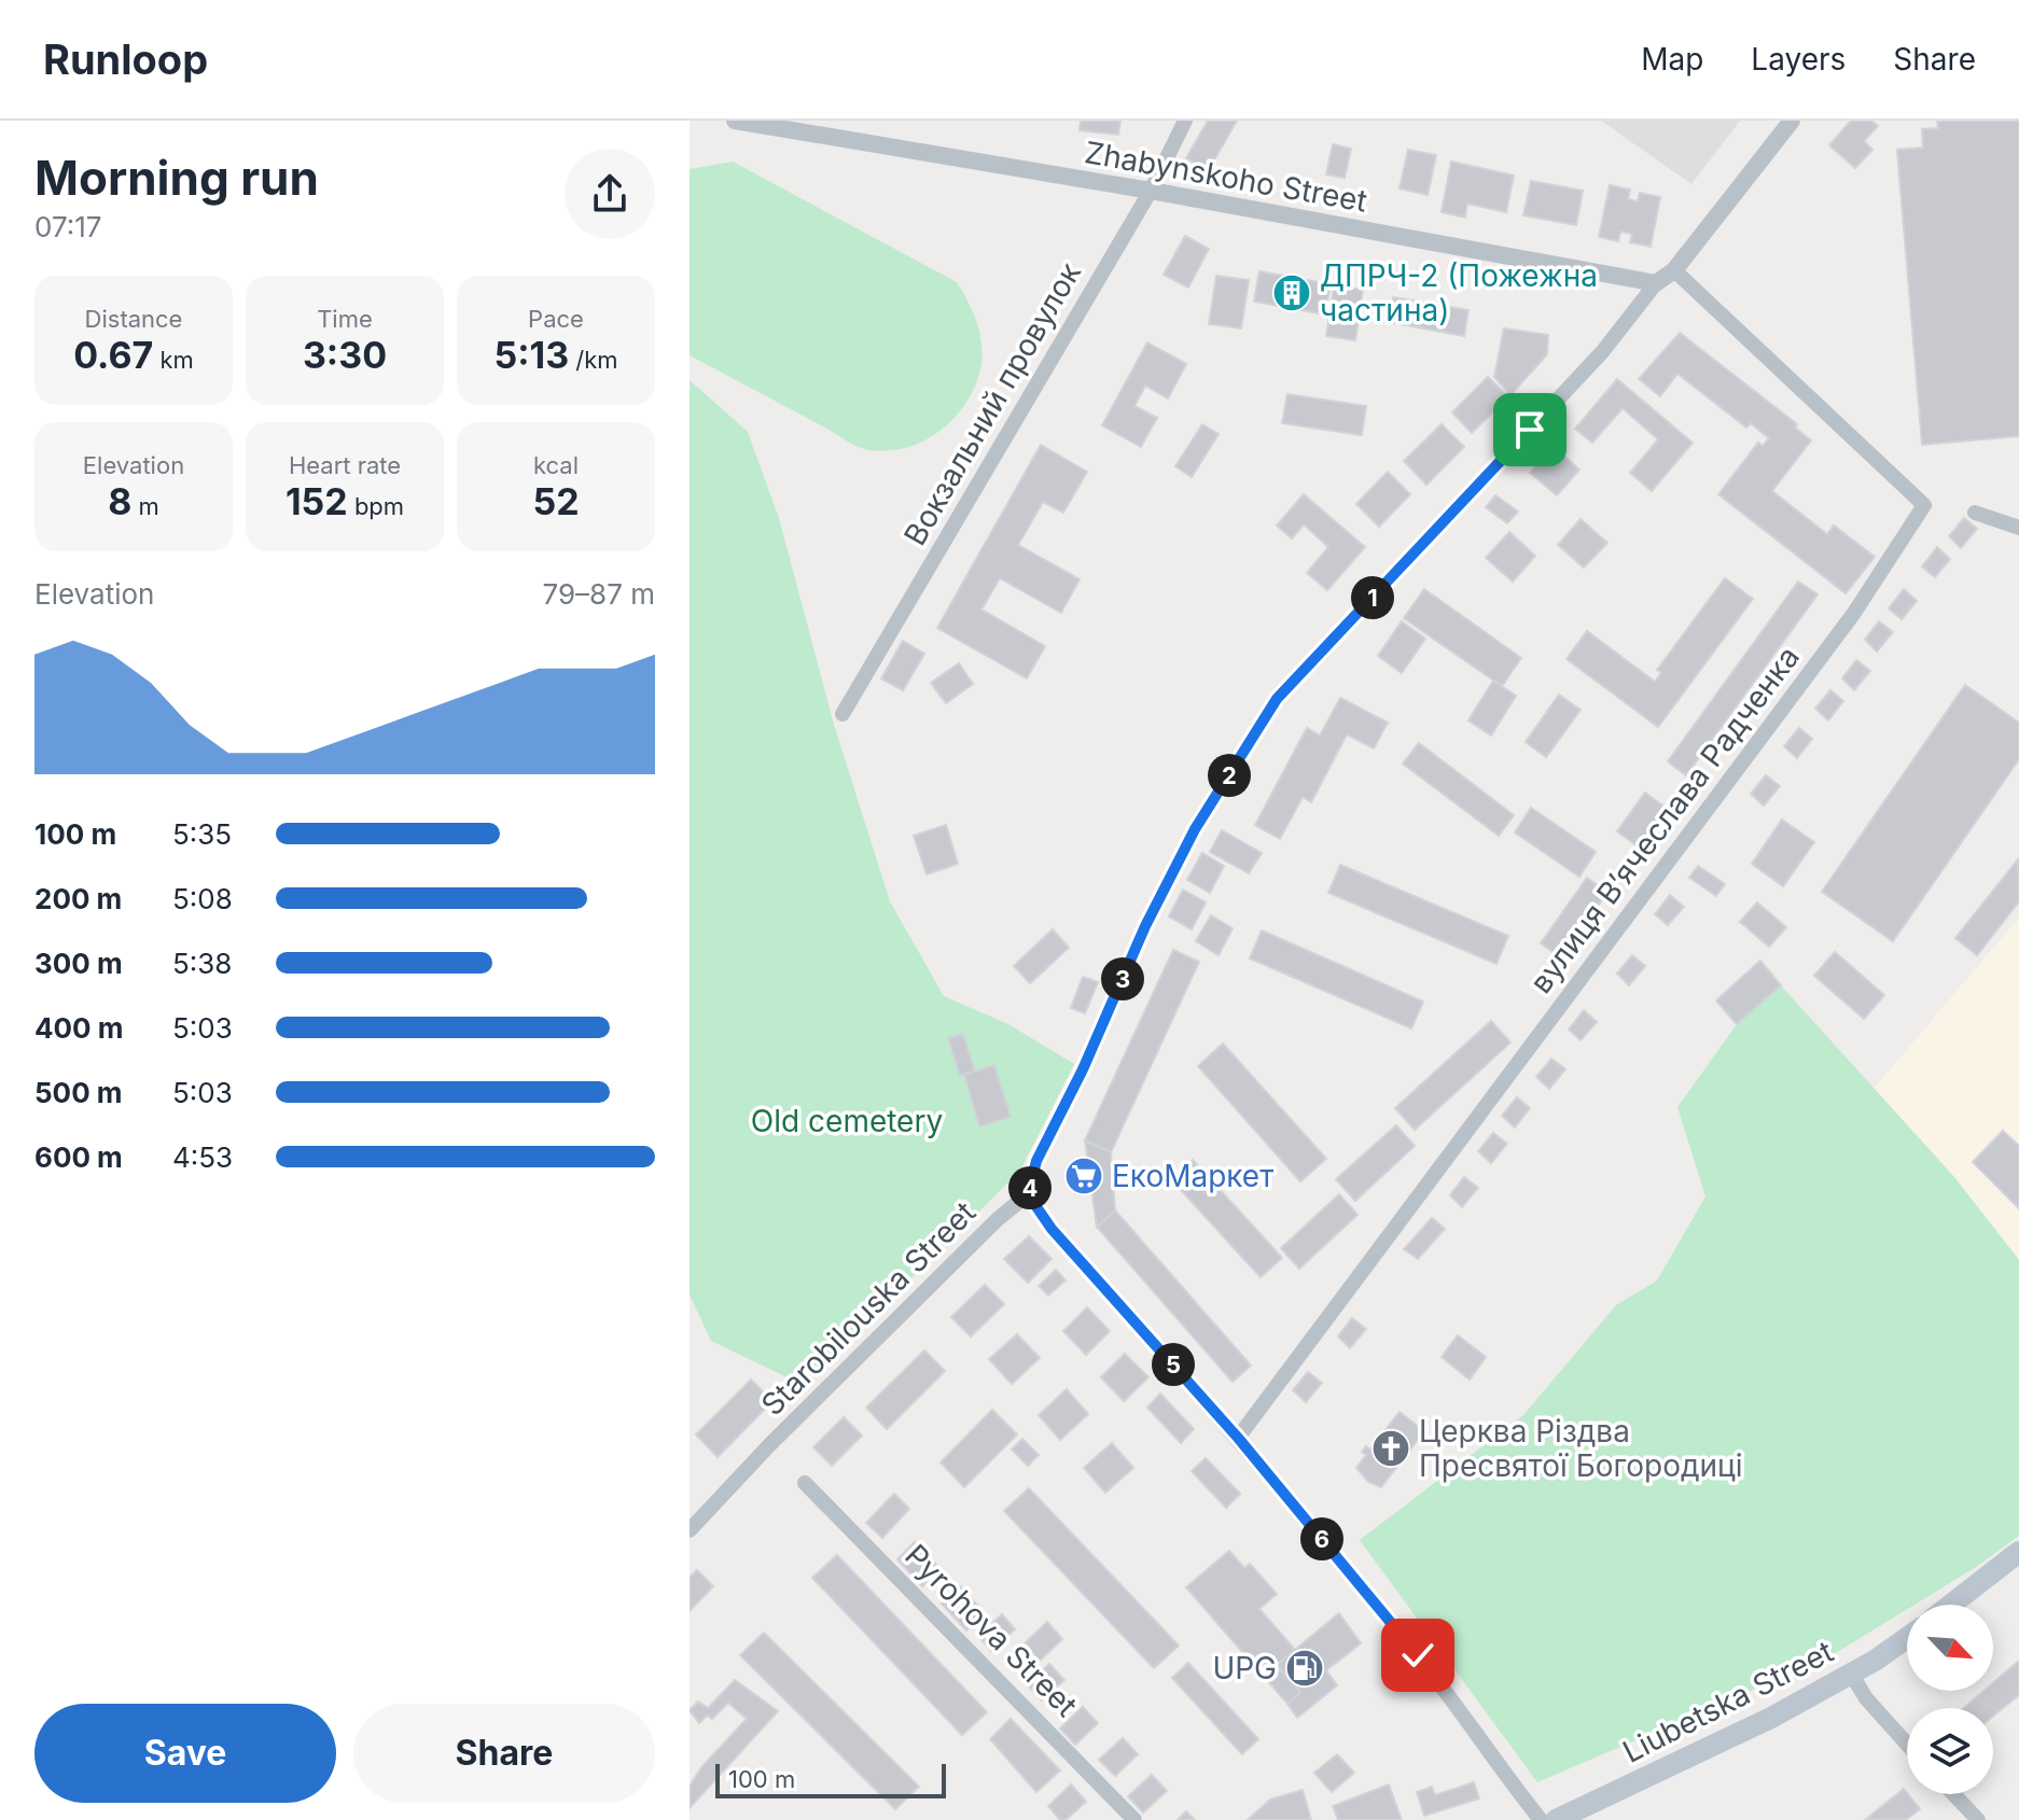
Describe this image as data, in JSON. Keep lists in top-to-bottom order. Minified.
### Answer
{"streets":{"main road":["Liubetska Street"],"street":["Zhabynskoho Street","Вокзальний провулок","вулиця Вʼячеслава Радченка","Starobilouska Street","Pyrohova Street"]},"crossings":[["Zhabynskoho Street","Вокзальний провулок"]],"parks":["Old cemetery"],"places":{"building":["ДПРЧ-2 (Пожежна частина)"],"supermarket":["ЕкоМаркет"],"church":["Церква Різдва Пресвятої Богородиці"],"fuel station":["UPG"]},"scale_bar":"100 m","north":"bottom right","page":{"header":"Runloop","nav":["Map","Layers","Share"],"heading":["Morning run","07:17"],"stats":[["Distance","0.67 km"],["Time","3:30"],["Pace","5:13 /km"],["Elevation","8 m"],["Heart rate","152 bpm"],["kcal","52"]],"chart":["Elevation","79–87 m"],"pins":["1","2","3","4","5","6"],"list":[{"name":"100 m","note":"5:35"},{"name":"200 m","note":"5:08"},{"name":"300 m","note":"5:38"},{"name":"400 m","note":"5:03"},{"name":"500 m","note":"5:03"},{"name":"600 m","note":"4:53"}],"buttons":["Save","Share"],"scale":"100 m"}}
